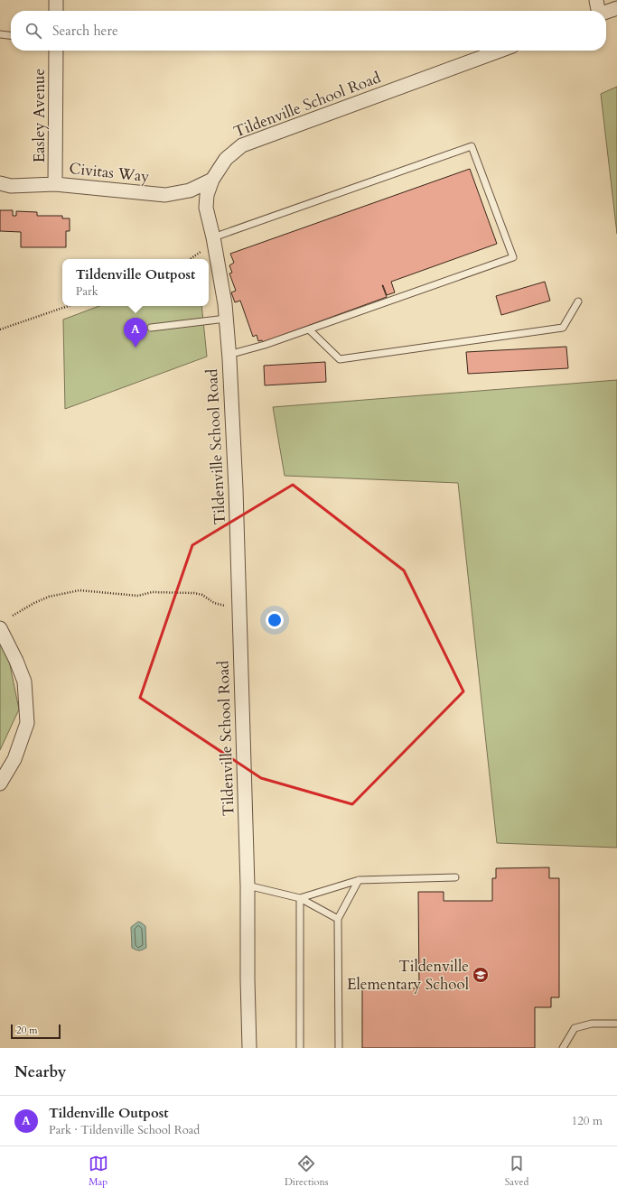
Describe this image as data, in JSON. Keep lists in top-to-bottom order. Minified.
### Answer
{"streets":{"street":["Tildenville School Road","Easley Avenue","Civitas Way"]},"crossings":[["Tildenville School Road","Civitas Way"],["Easley Avenue","Civitas Way"]],"places":{"school or university":["Tildenville Elementary School"]},"scale_bar":"20 m","page":{"search":"Search here","popup":["Tildenville Outpost","Park"],"pins":"A","scale":"20 m","heading":"Nearby","list":[{"mark":"A","name":"Tildenville Outpost","note":"Park · Tildenville School Road","value":"120 m"}],"nav":["Map","Directions","Saved"]}}
